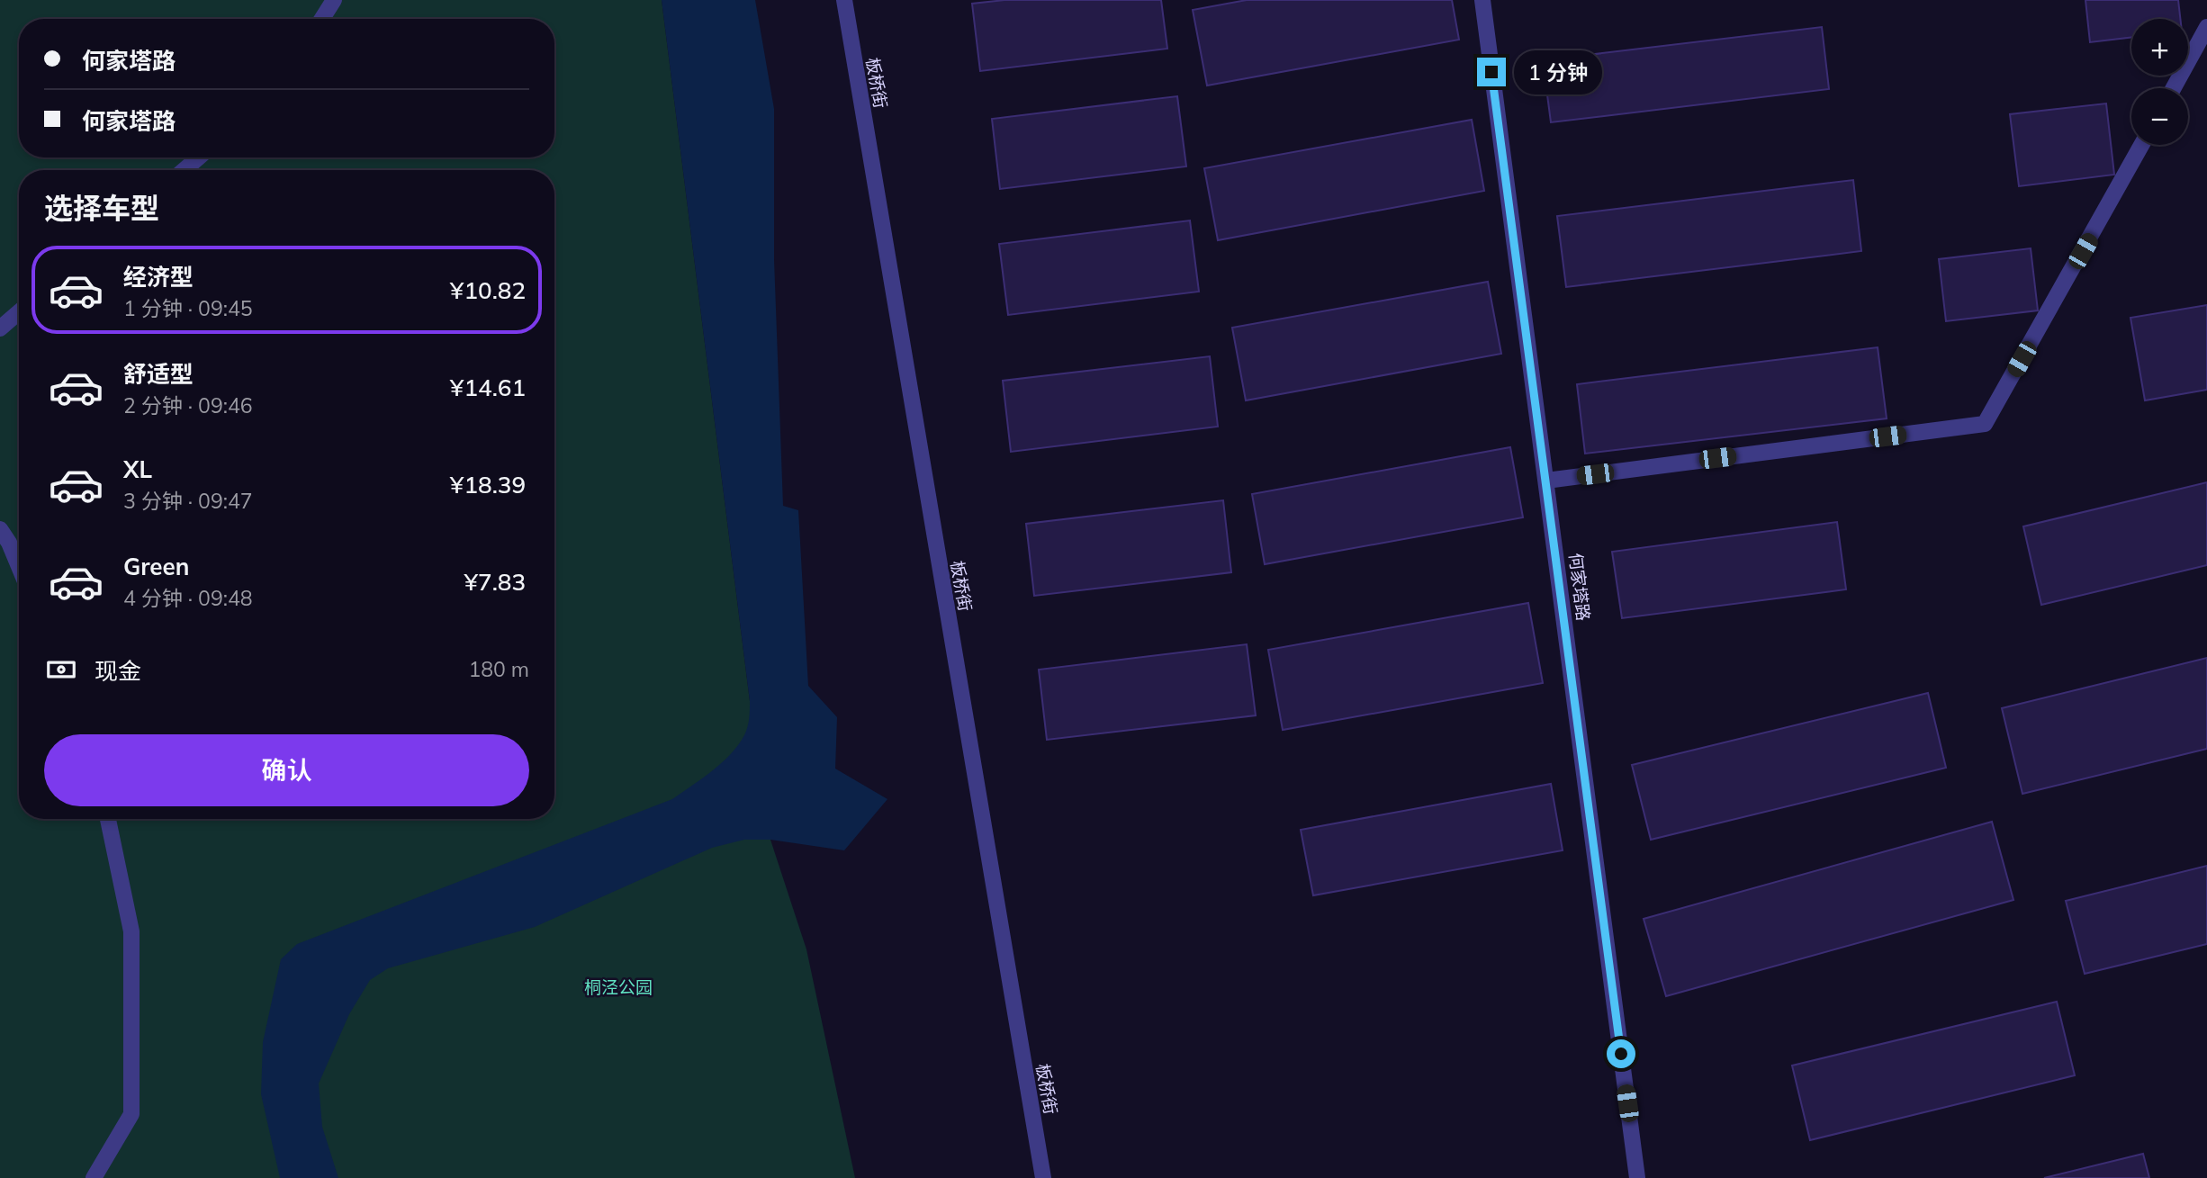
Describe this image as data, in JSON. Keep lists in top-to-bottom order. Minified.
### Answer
{"streets":{"street":["板桥街","何家塔路"]},"parks":["桐泾公园"],"page":{"map_buttons":["+","−"],"banner":["何家塔路","何家塔路"],"bubble":"1 分钟","heading":"选择车型","list":[{"name":"经济型","note":"1 分钟 · 09:45","value":"¥10.82"},{"name":"舒适型","note":"2 分钟 · 09:46","value":"¥14.61"},{"name":"XL","note":"3 分钟 · 09:47","value":"¥18.39"},{"name":"Green","note":"4 分钟 · 09:48","value":"¥7.83"}],"pay":["现金","180 m"],"buttons":"确认"}}
